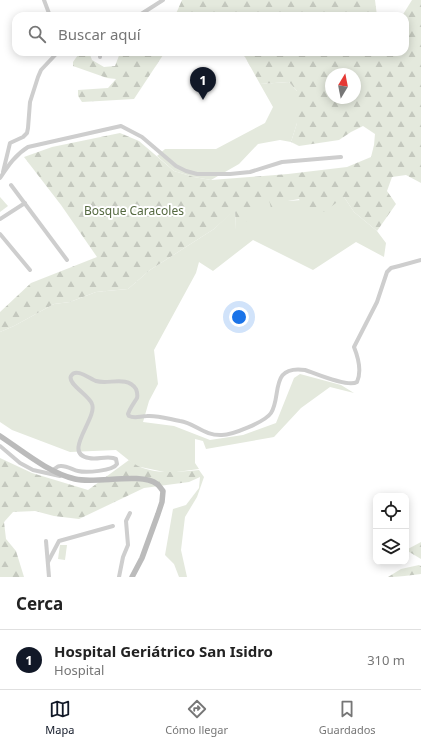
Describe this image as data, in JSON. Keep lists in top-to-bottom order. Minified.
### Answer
{"parks":["Bosque Caracoles"],"north":"top","page":{"search":"Buscar aquí","pins":"1","heading":"Cerca","list":[{"mark":"1","name":"Hospital Geriátrico San Isidro","note":"Hospital","value":"310 m"}],"nav":["Mapa","Cómo llegar","Guardados"]}}
